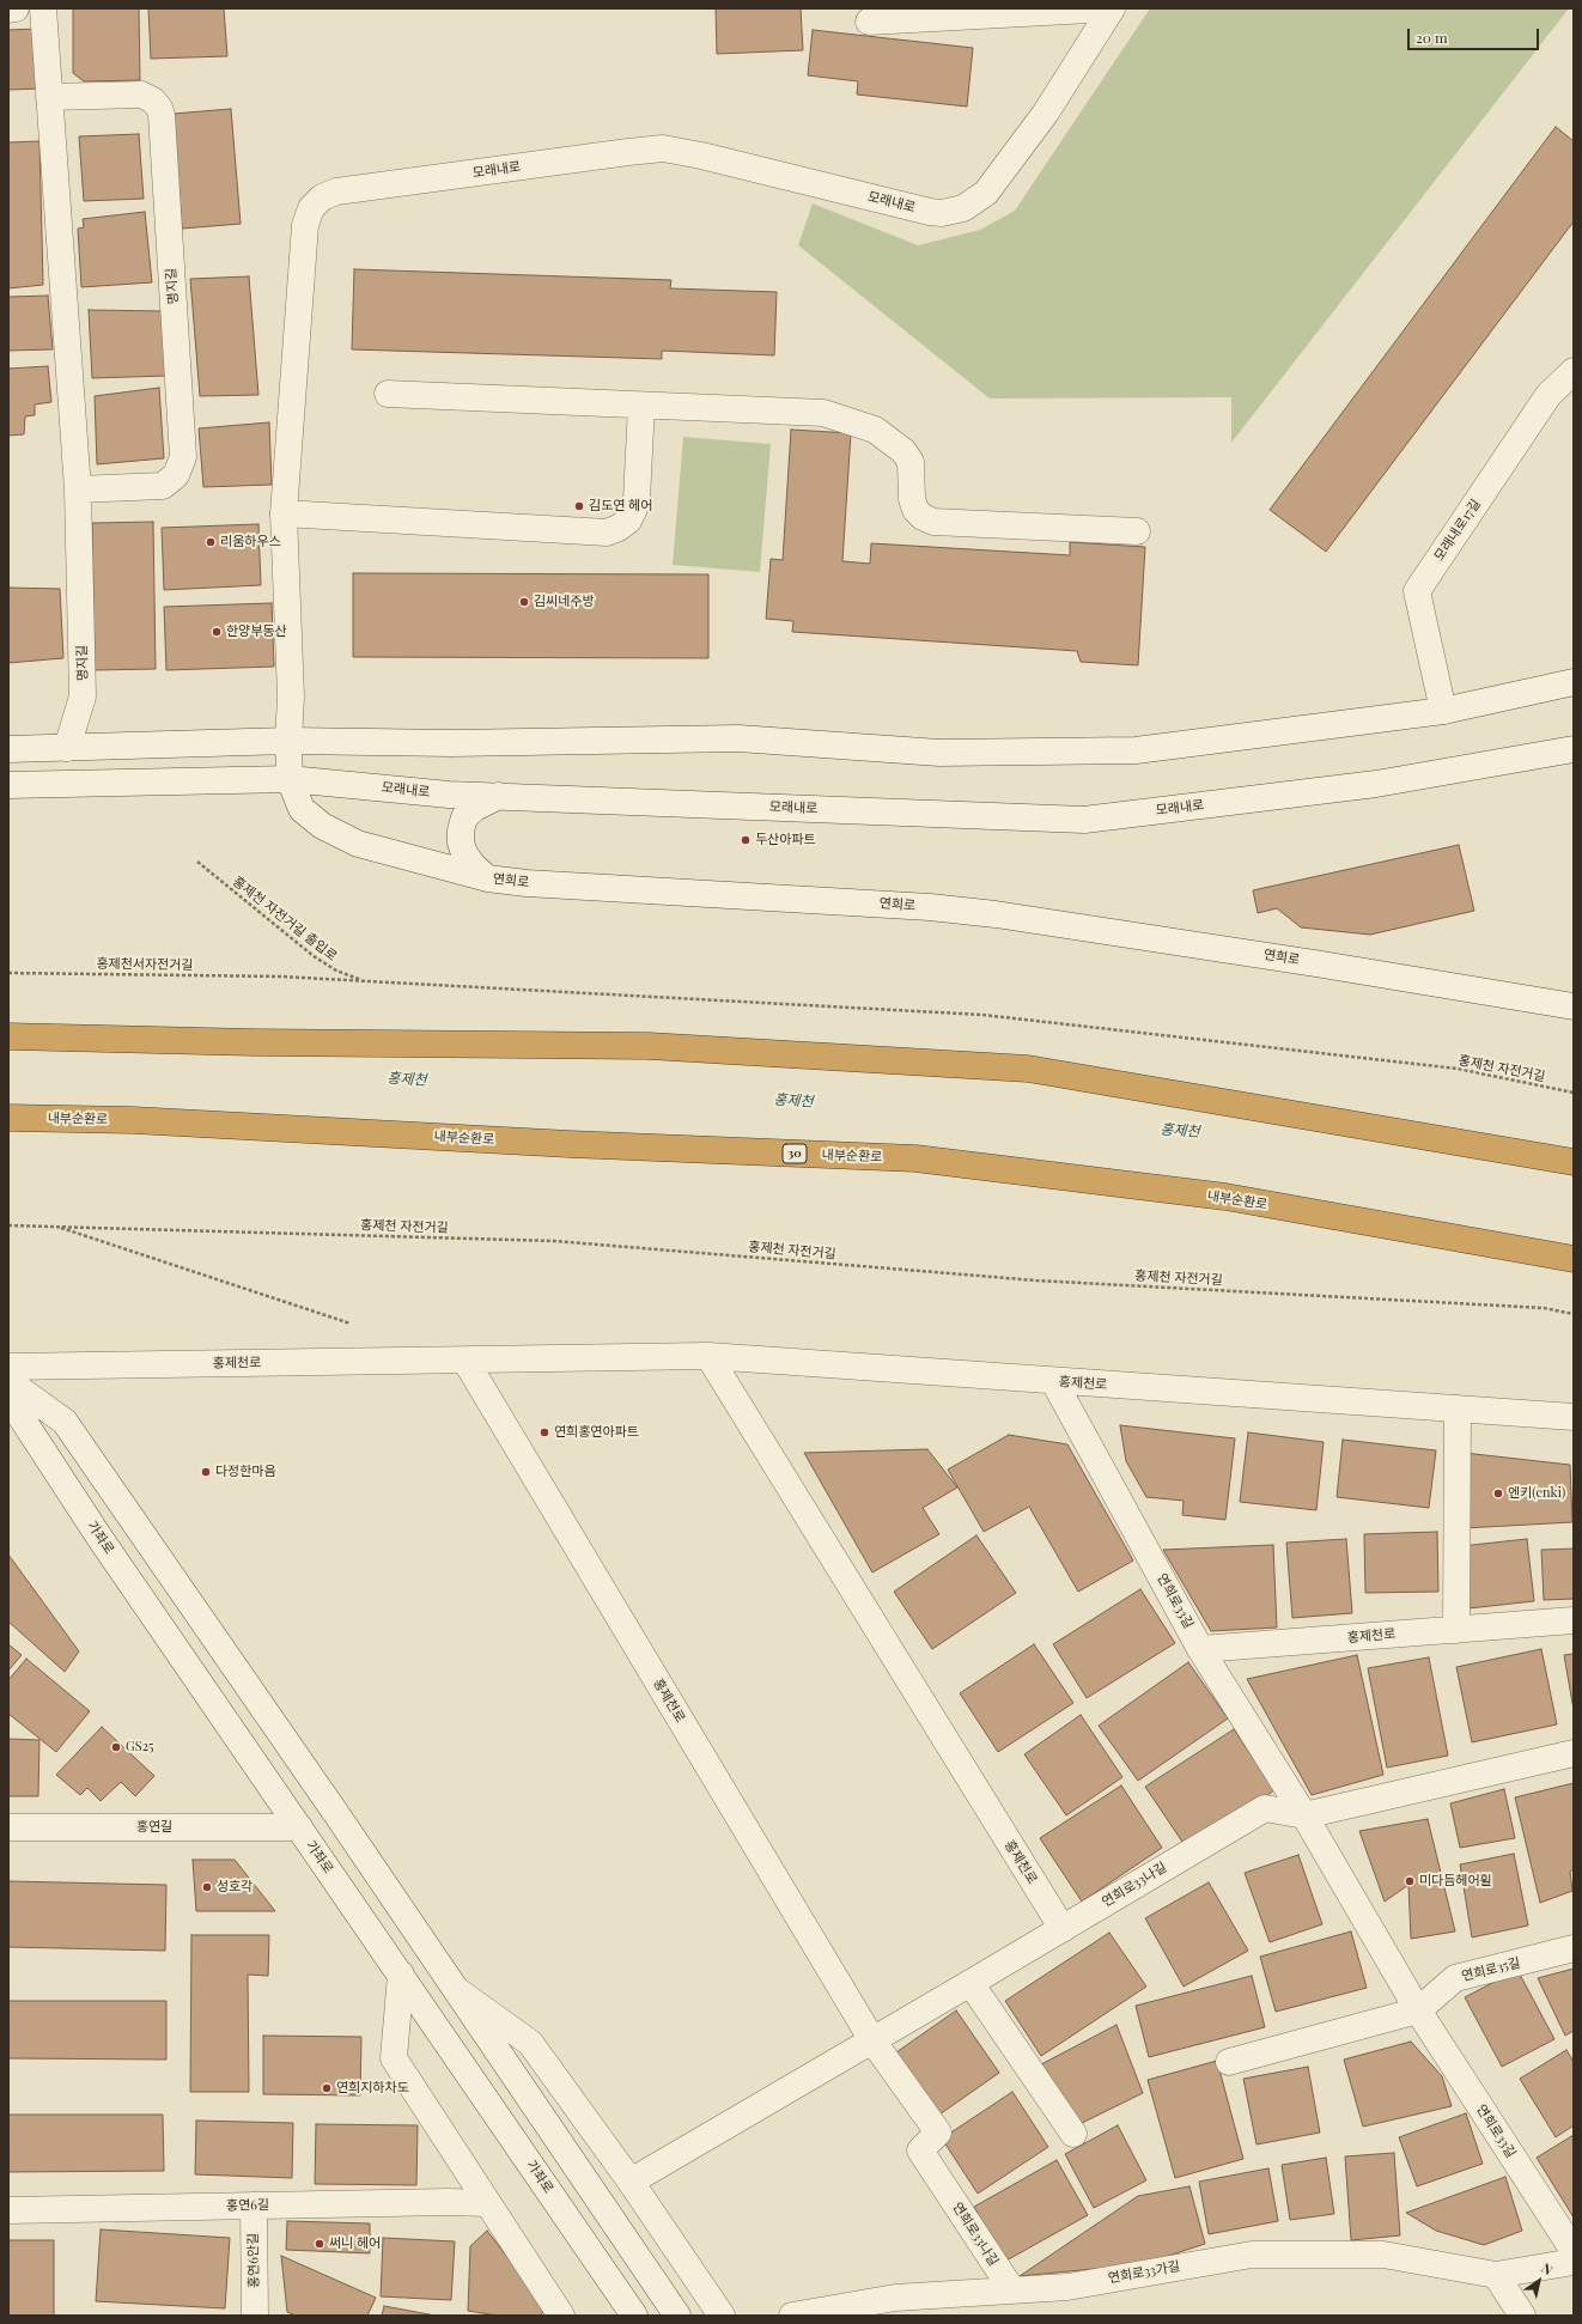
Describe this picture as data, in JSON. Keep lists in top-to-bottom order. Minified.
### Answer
{"streets":{"highway":["내부순환로","30"],"street":["모래내로","명지길","모래내로17길","연희로","홍제천로","가좌로","연희로33길","홍연길","연희로33나길","연희로35길","홍연6길","홍연6안길","연희로33가길"],"path":["홍제천 자전거길 출입로","홍제천서자전거길","홍제천 자전거길"]},"crossings":[["모래내로","연희로"],["홍제천 자전거길 출입로","홍제천 자전거길"],["홍제천서자전거길","홍제천 자전거길"],["홍제천로","연희로33길"],["홍제천로","연희로33나길"],["가좌로","홍연길"],["연희로33길","연희로33나길"],["연희로33길","연희로35길"],["연희로33나길","연희로33가길"],["홍연6길","홍연6안길"]],"water":["홍제천"],"places":["김도연 헤어","리움하우스","김씨네주방","한양부동산","두산아파트","연희홍연아파트","다정한마음","엔키(enki)","GS25","미다듬헤어휠","성호각","연희지하차도","써니 헤어"],"scale_bar":"20 m","north":"top right"}
